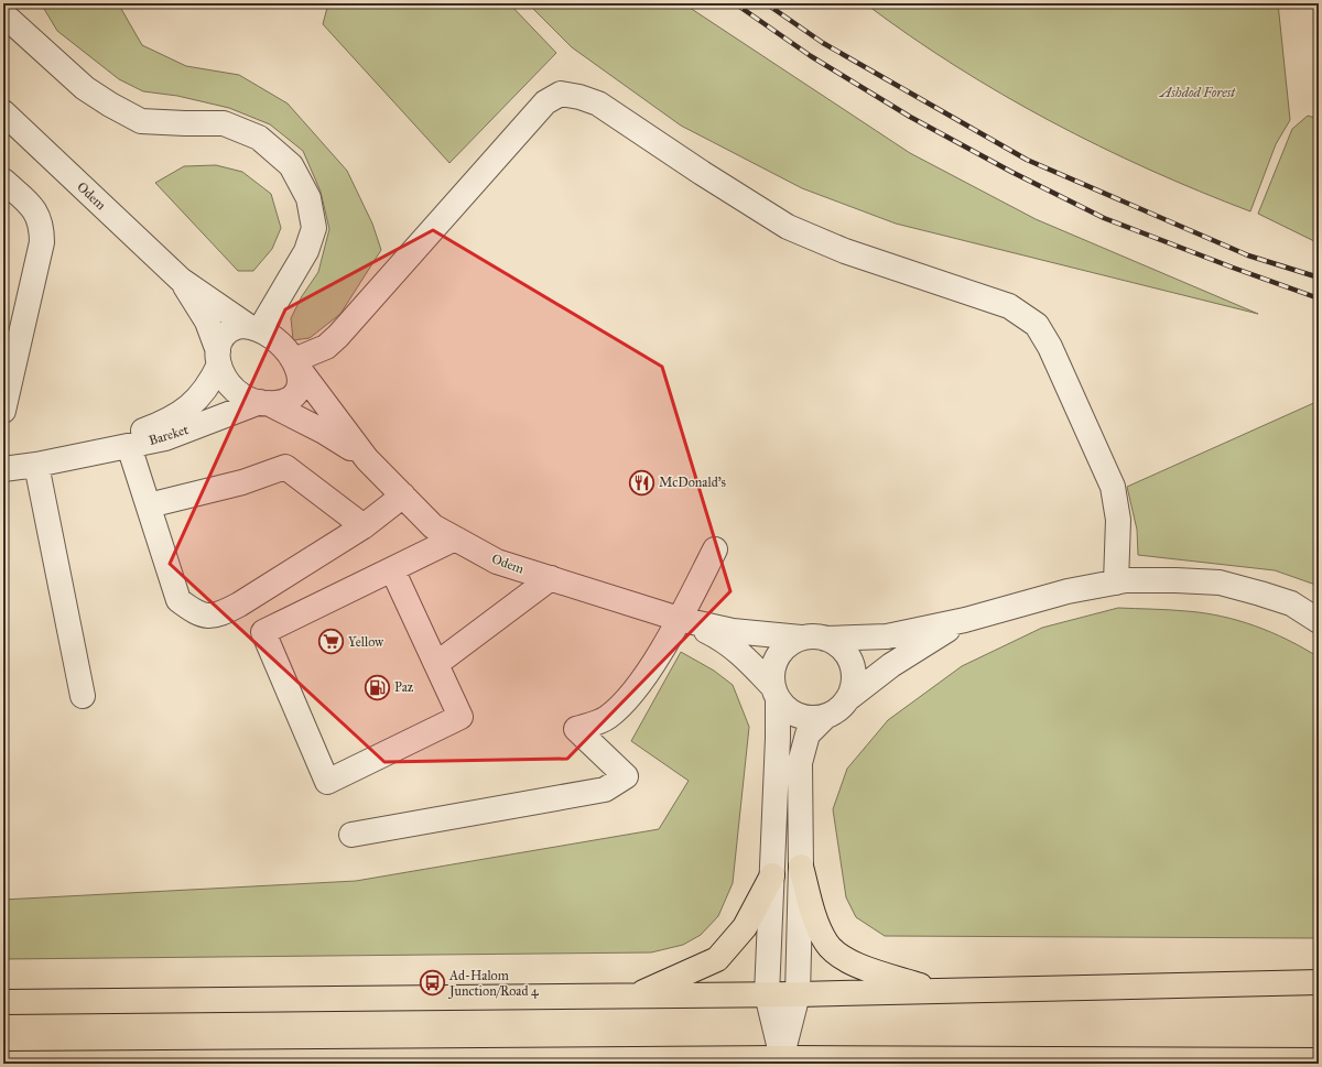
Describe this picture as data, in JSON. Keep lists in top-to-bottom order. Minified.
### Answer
{"streets":{"street":["Odem","Bareket"]},"crossings":[["Odem","Bareket"]],"parks":["Ashdod Forest"],"places":{"restaurant":["McDonald's"],"supermarket":["Yellow"],"fuel station":["Paz"],"bus stop":["Ad-Halom Junction/Road 4"]}}
